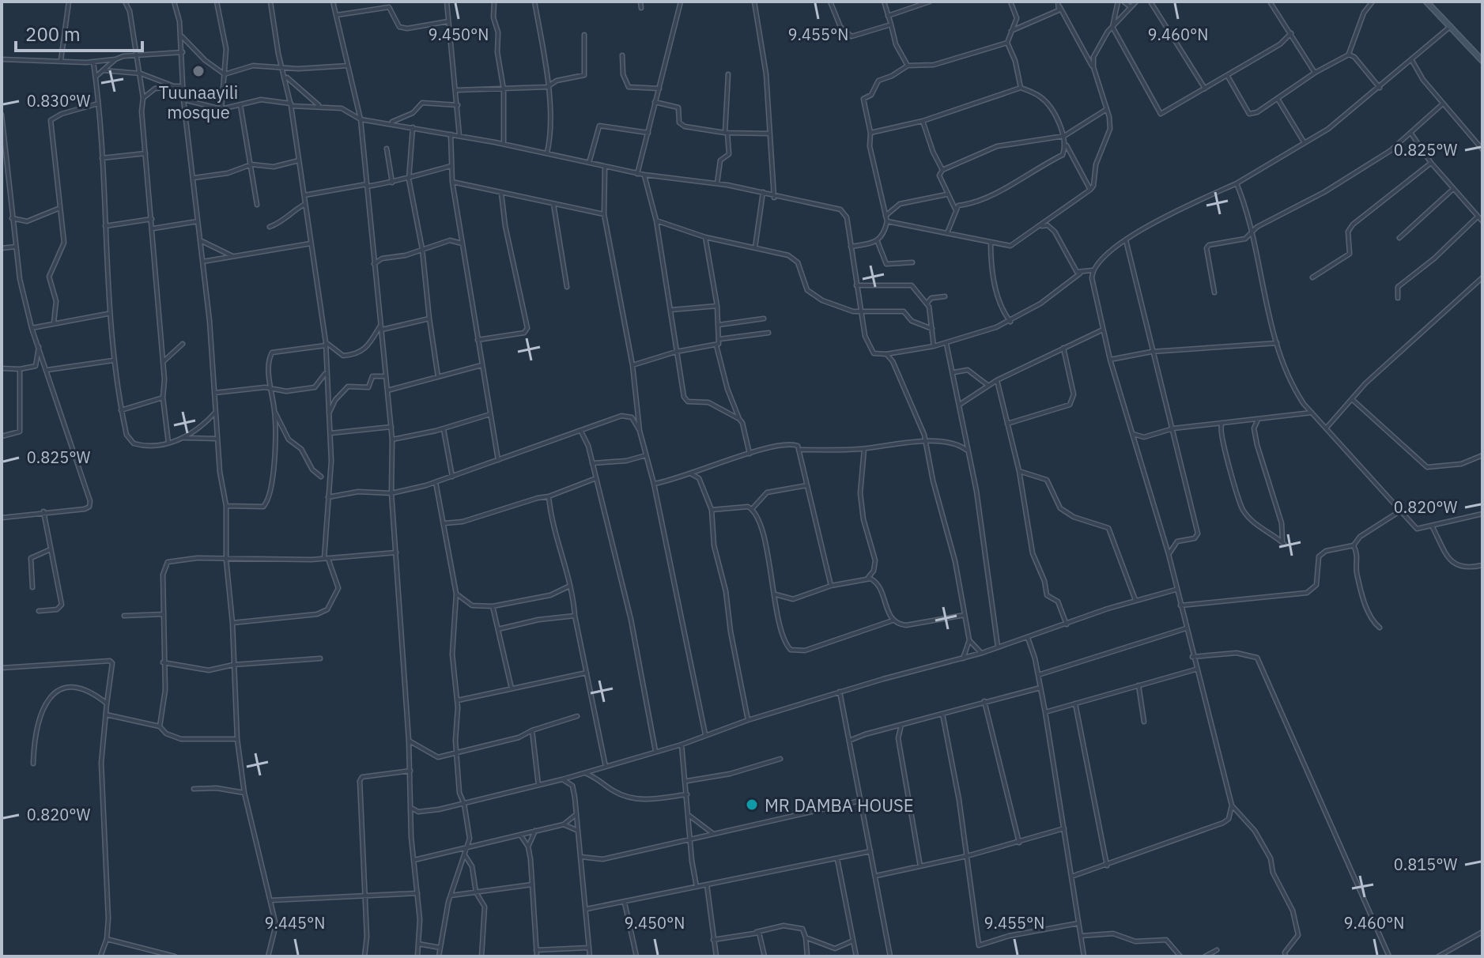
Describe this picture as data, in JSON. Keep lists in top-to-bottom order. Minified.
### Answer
{"places":["Tuunaayili mosque","MR DAMBA HOUSE"],"scale_bar":"200 m","coordinates":["9.450°N","9.455°N","9.460°N","0.830°W","0.825°W","0.820°W","0.815°W","9.445°N"]}
